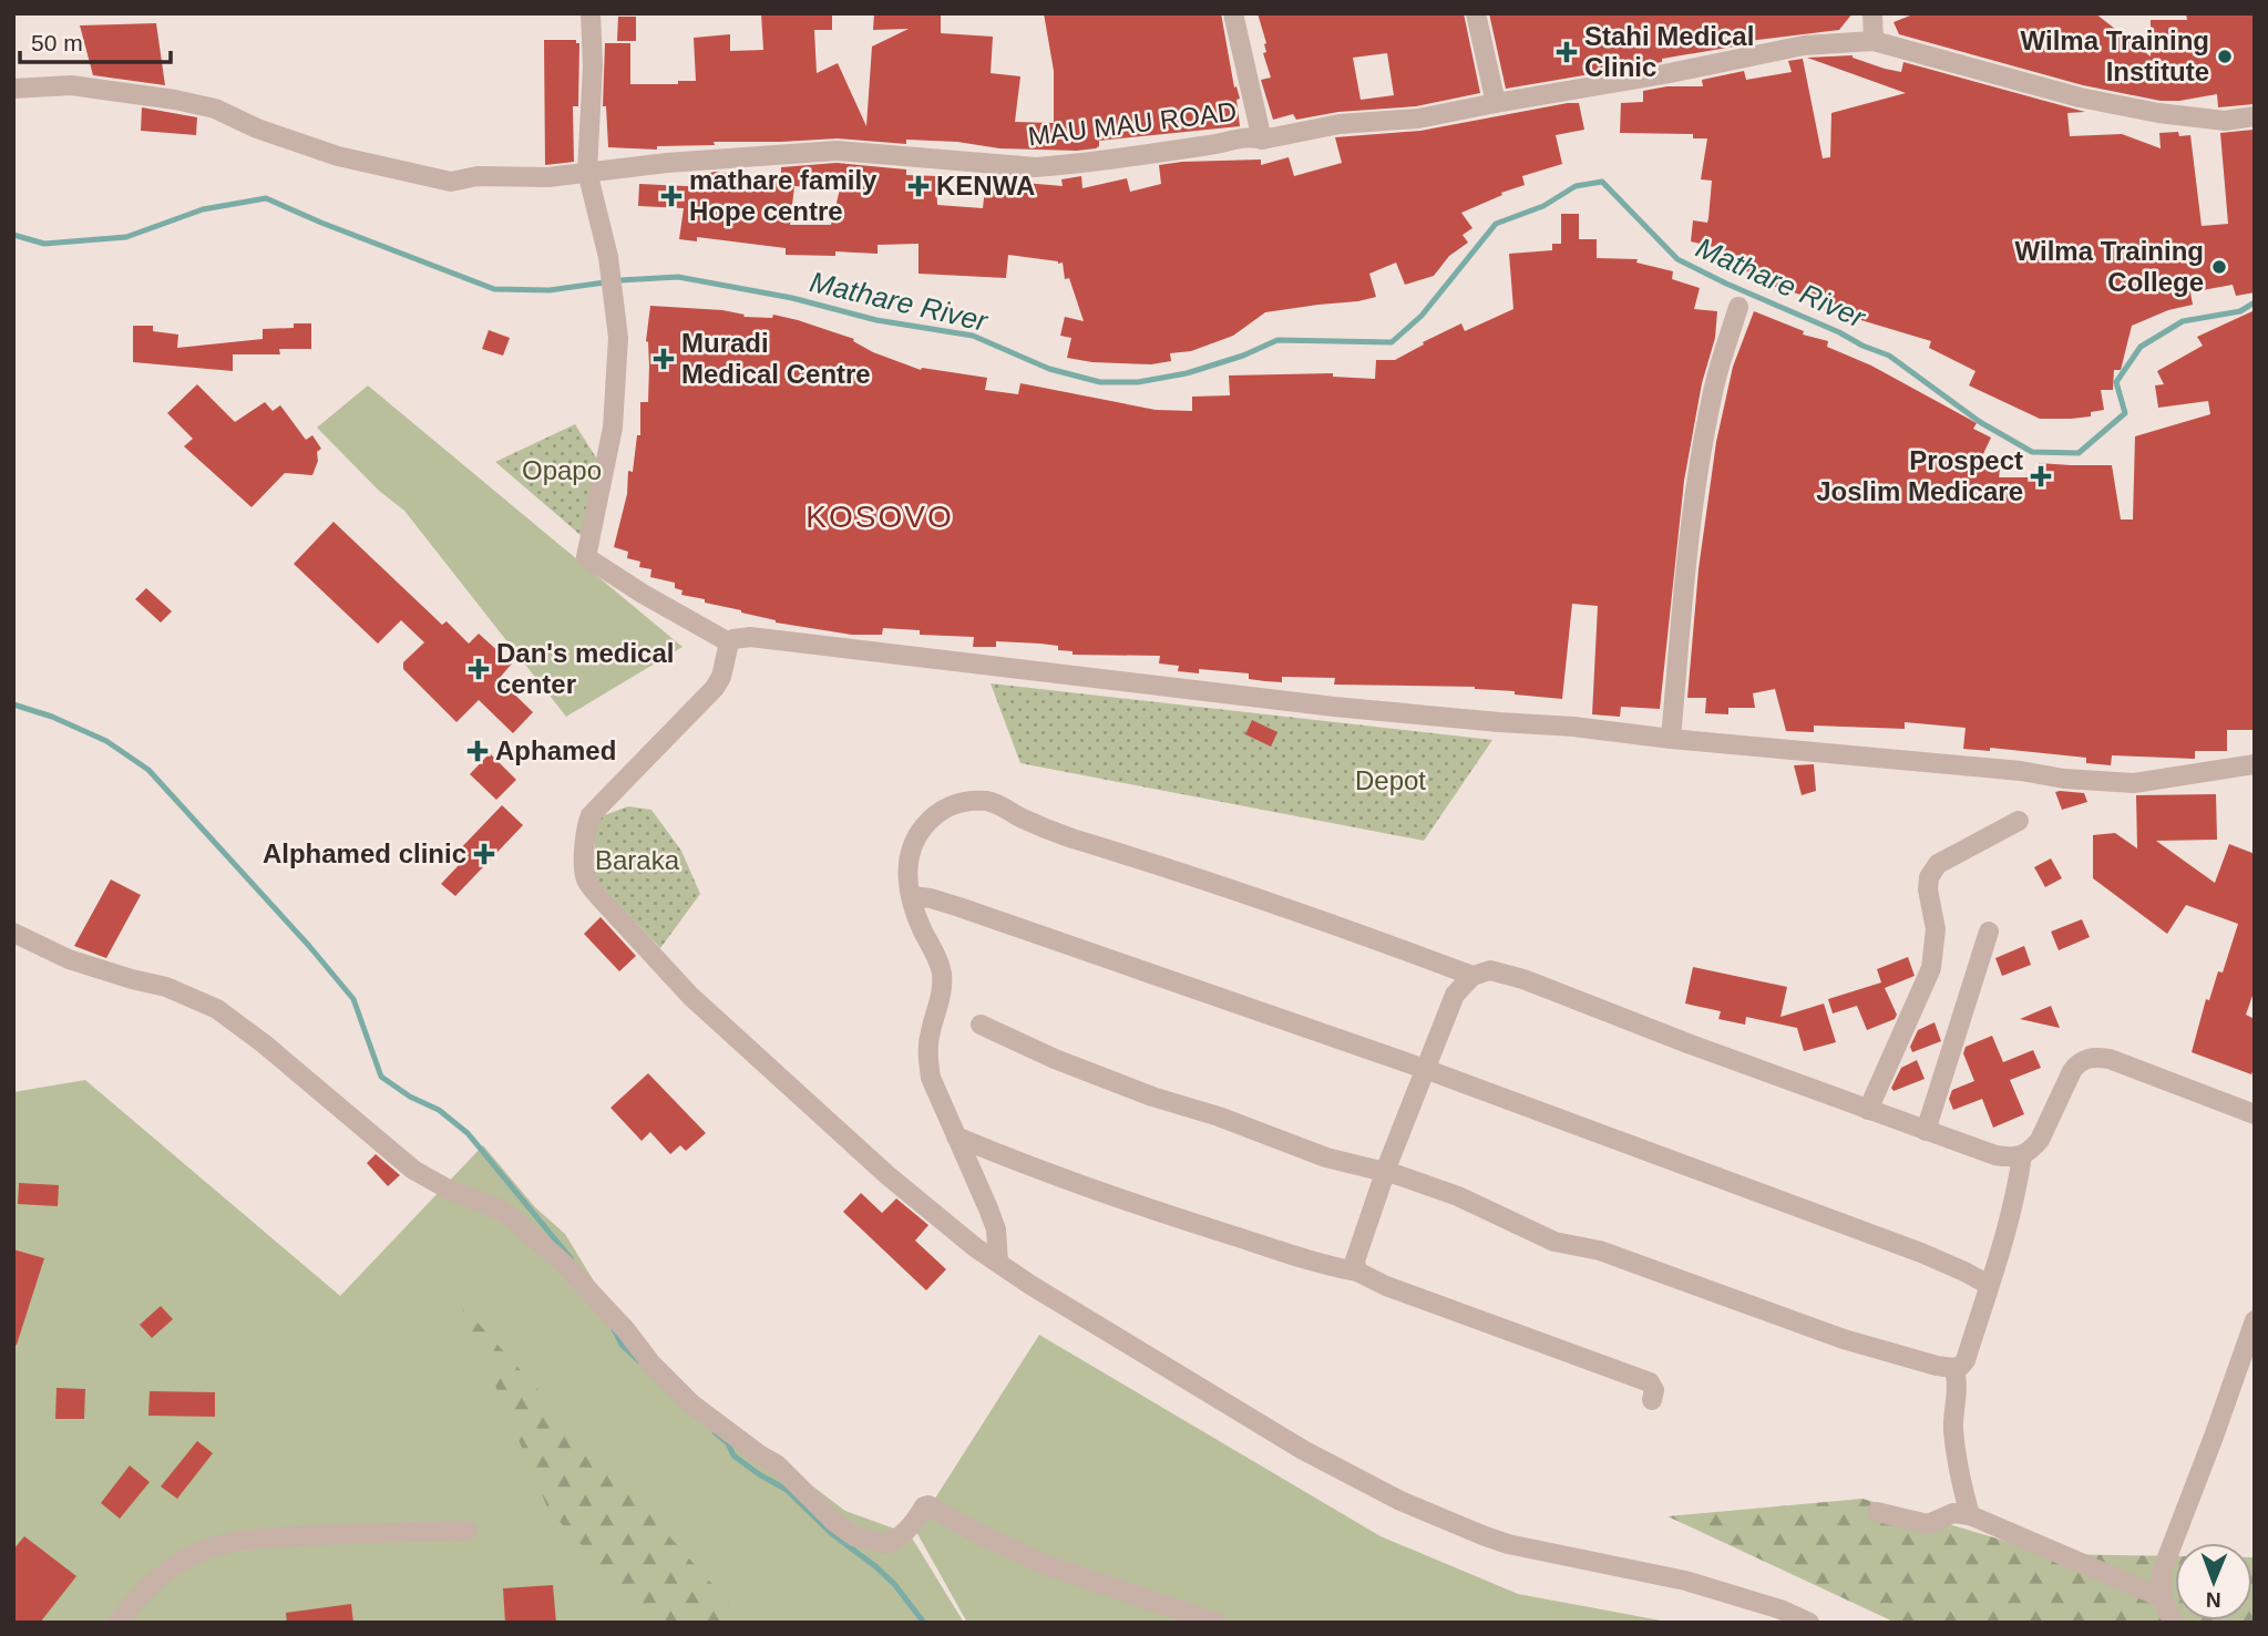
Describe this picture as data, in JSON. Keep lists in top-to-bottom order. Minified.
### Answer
{"streets":{"street":["MAU MAU ROAD"]},"districts":["KOSOVO"],"water":["Mathare River"],"parks":["Opapo","Depot","Baraka"],"places":{"health":["Stahi Medical Clinic","KENWA","mathare family Hope centre","Muradi Medical Centre","Prospect Joslim Medicare","Dan's medical center","Aphamed","Alphamed clinic"],"other":["Wilma Training Institute","Wilma Training College"]},"scale_bar":"50 m","north":"bottom"}
